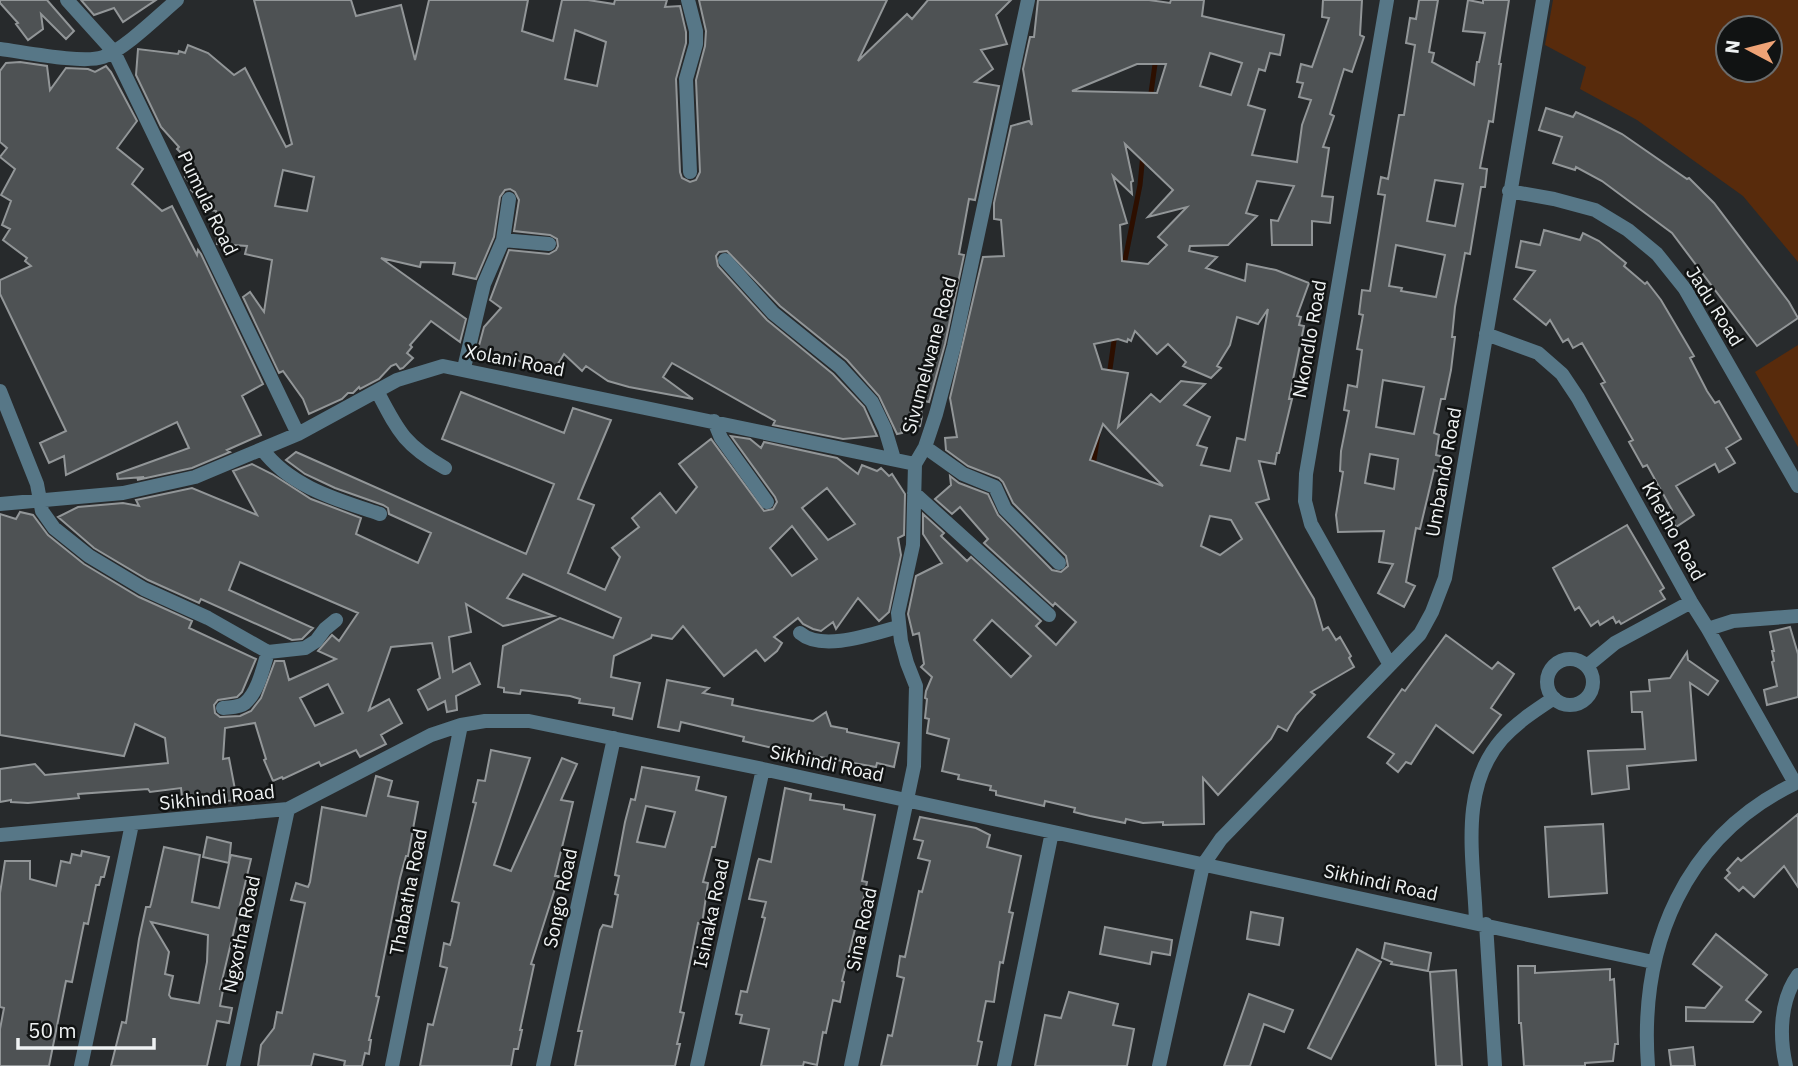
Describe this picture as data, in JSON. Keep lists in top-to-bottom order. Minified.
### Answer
{"streets":{"street":["Pumula Road","Jadu Road","Nkondlo Road","Sivumelwane Road","Xolani Road","Umbando Road","Khetho Road","Sikhindi Road","Thabatha Road","Songo Road","Isinaka Road","Sina Road","Ngxotha Road"]},"crossings":[["Pumula Road","Xolani Road"],["Jadu Road","Umbando Road"],["Nkondlo Road","Umbando Road"],["Sivumelwane Road","Xolani Road"],["Sivumelwane Road","Sikhindi Road"],["Sivumelwane Road","Sina Road"],["Umbando Road","Khetho Road"],["Umbando Road","Sikhindi Road"],["Sikhindi Road","Thabatha Road"],["Sikhindi Road","Songo Road"],["Sikhindi Road","Isinaka Road"],["Sikhindi Road","Sina Road"],["Sikhindi Road","Ngxotha Road"]],"scale_bar":"50 m","north":"left"}
